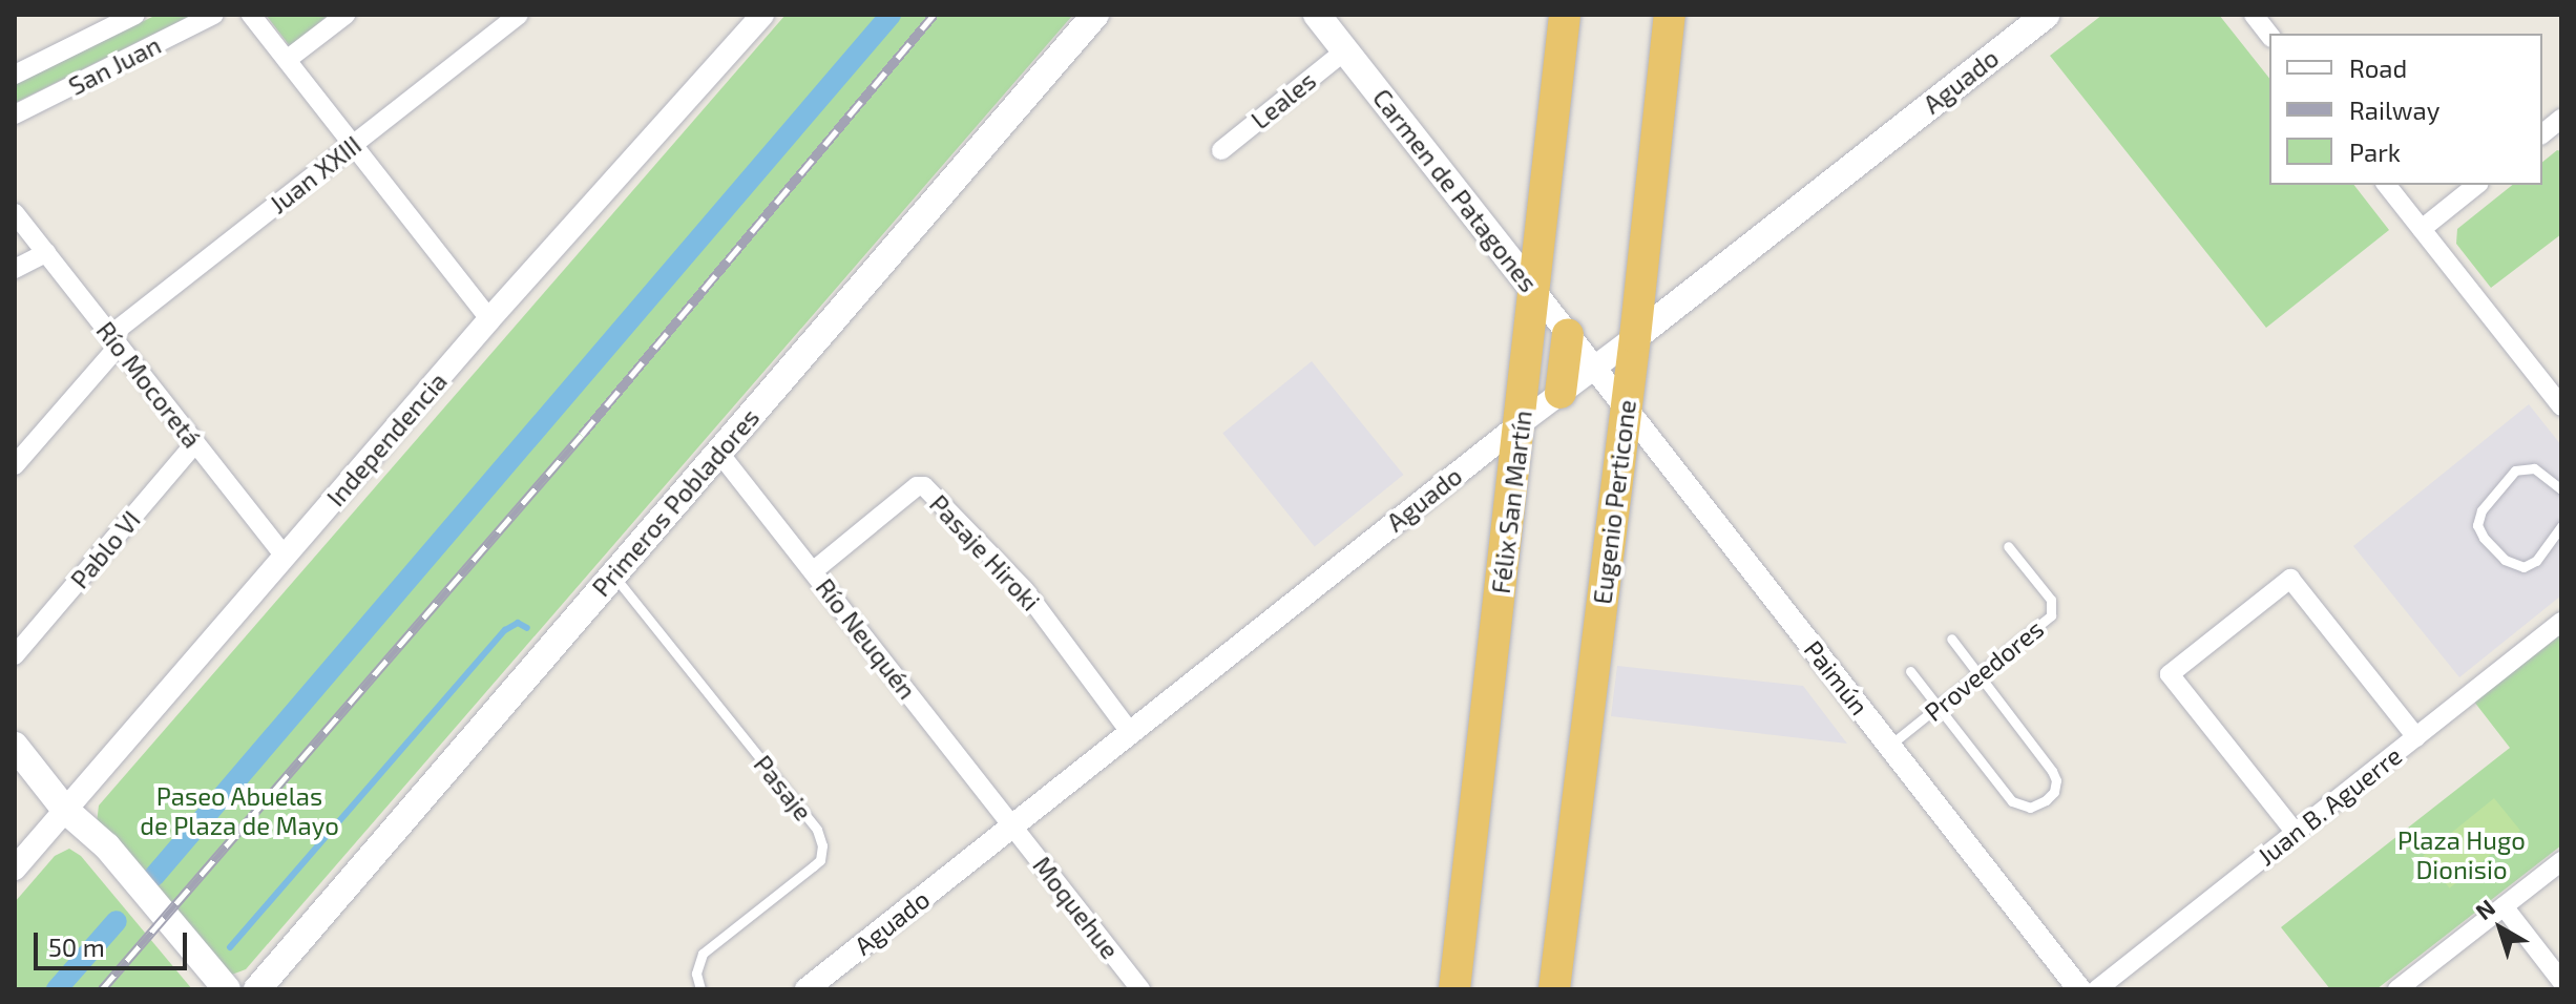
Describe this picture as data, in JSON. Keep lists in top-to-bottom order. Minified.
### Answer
{"streets":{"highway":["Félix San Martín","Eugenio Perticone"],"main road":["Aguado","Carmen de Patagones","Primeros Pobladores"],"street":["San Juan","Leales","Juan XXIII","Río Mocoretá","Independencia","Pablo VI","Pasaje Hiroki","Río Neuquén","Paimún","Juan B. Aguerre","Moquehue"],"lane":["Proveedores","Pasaje"]},"crossings":[["Aguado","Carmen de Patagones"],["Aguado","Félix San Martín"],["Aguado","Eugenio Perticone"],["Aguado","Pasaje Hiroki"],["Aguado","Río Neuquén"],["Aguado","Paimún"],["Aguado","Moquehue"],["Leales","Carmen de Patagones"],["Juan XXIII","Río Mocoretá"],["Carmen de Patagones","Félix San Martín"],["Carmen de Patagones","Paimún"],["Río Mocoretá","Independencia"],["Río Mocoretá","Pablo VI"],["Primeros Pobladores","Río Neuquén"],["Primeros Pobladores","Pasaje"],["Eugenio Perticone","Paimún"],["Pasaje Hiroki","Río Neuquén"],["Río Neuquén","Moquehue"],["Proveedores","Paimún"]],"parks":["Paseo Abuelas de Plaza de Mayo","Plaza Hugo Dionisio"],"legend":["Road","Railway","Park"],"scale_bar":"50 m","north":"top left"}
